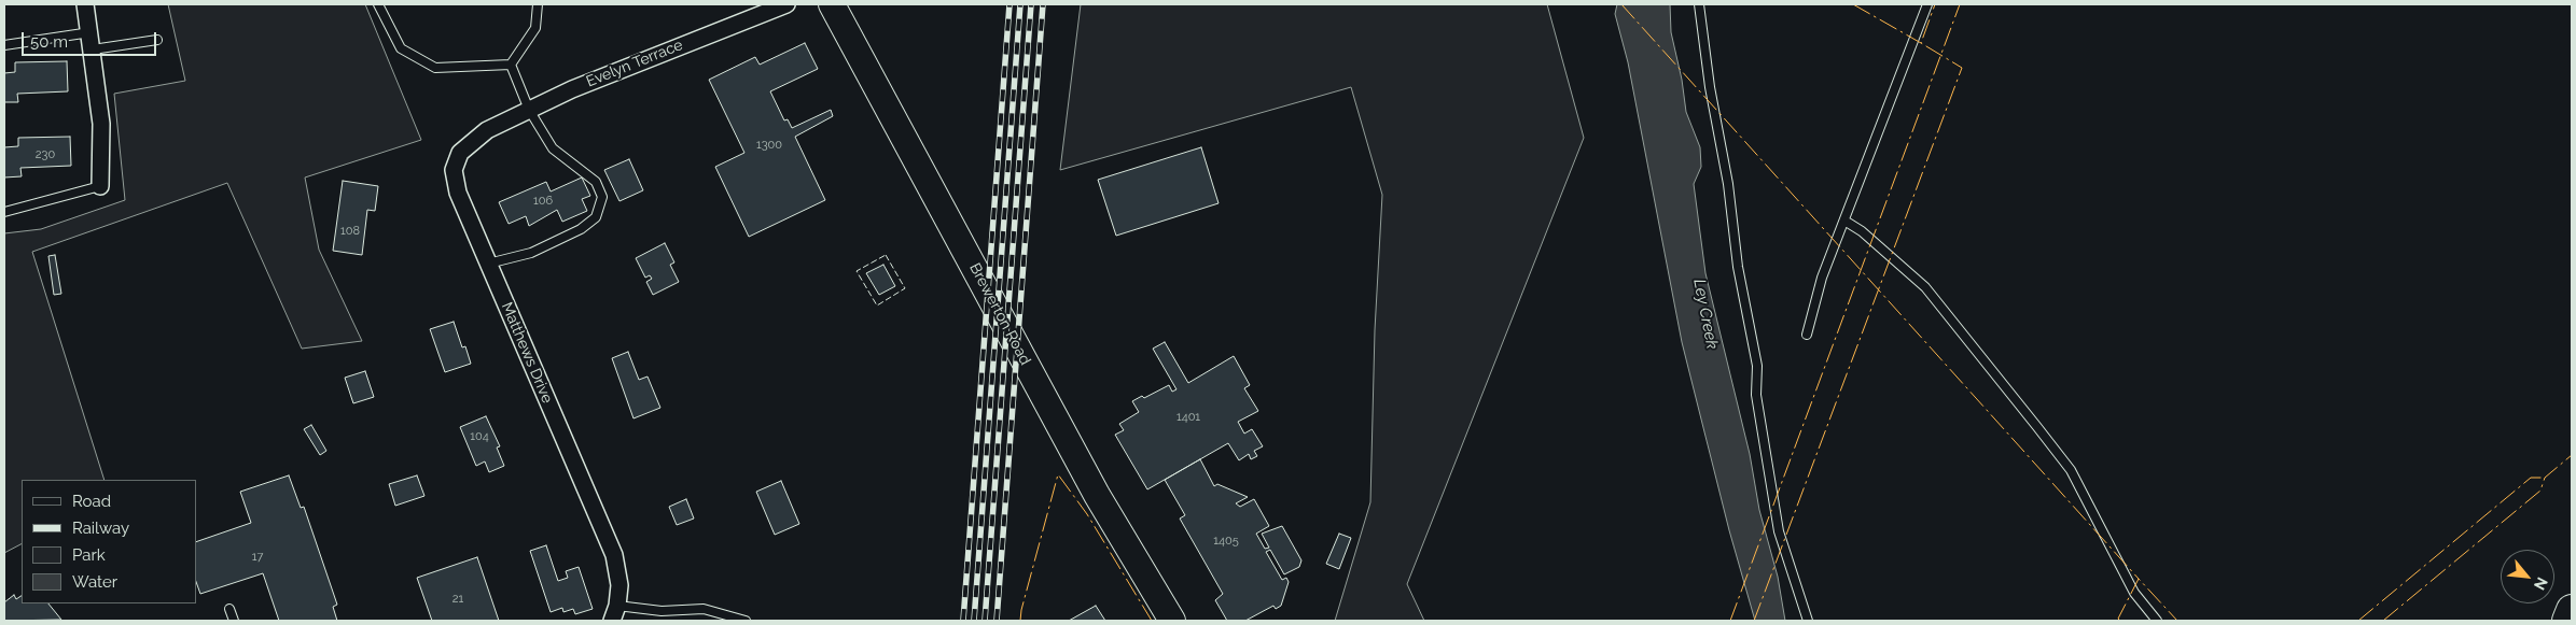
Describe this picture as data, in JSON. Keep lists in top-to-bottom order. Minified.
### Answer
{"streets":{"main road":["Brewerton Road"],"street":["Evelyn Terrace","Matthews Drive"]},"crossings":[["Evelyn Terrace","Matthews Drive"]],"water":["Ley Creek"],"house_numbers":["1300","230","106","108","1401","104","1405","17","21"],"legend":["Road","Railway","Park","Water"],"scale_bar":"50 m","north":"bottom right"}
